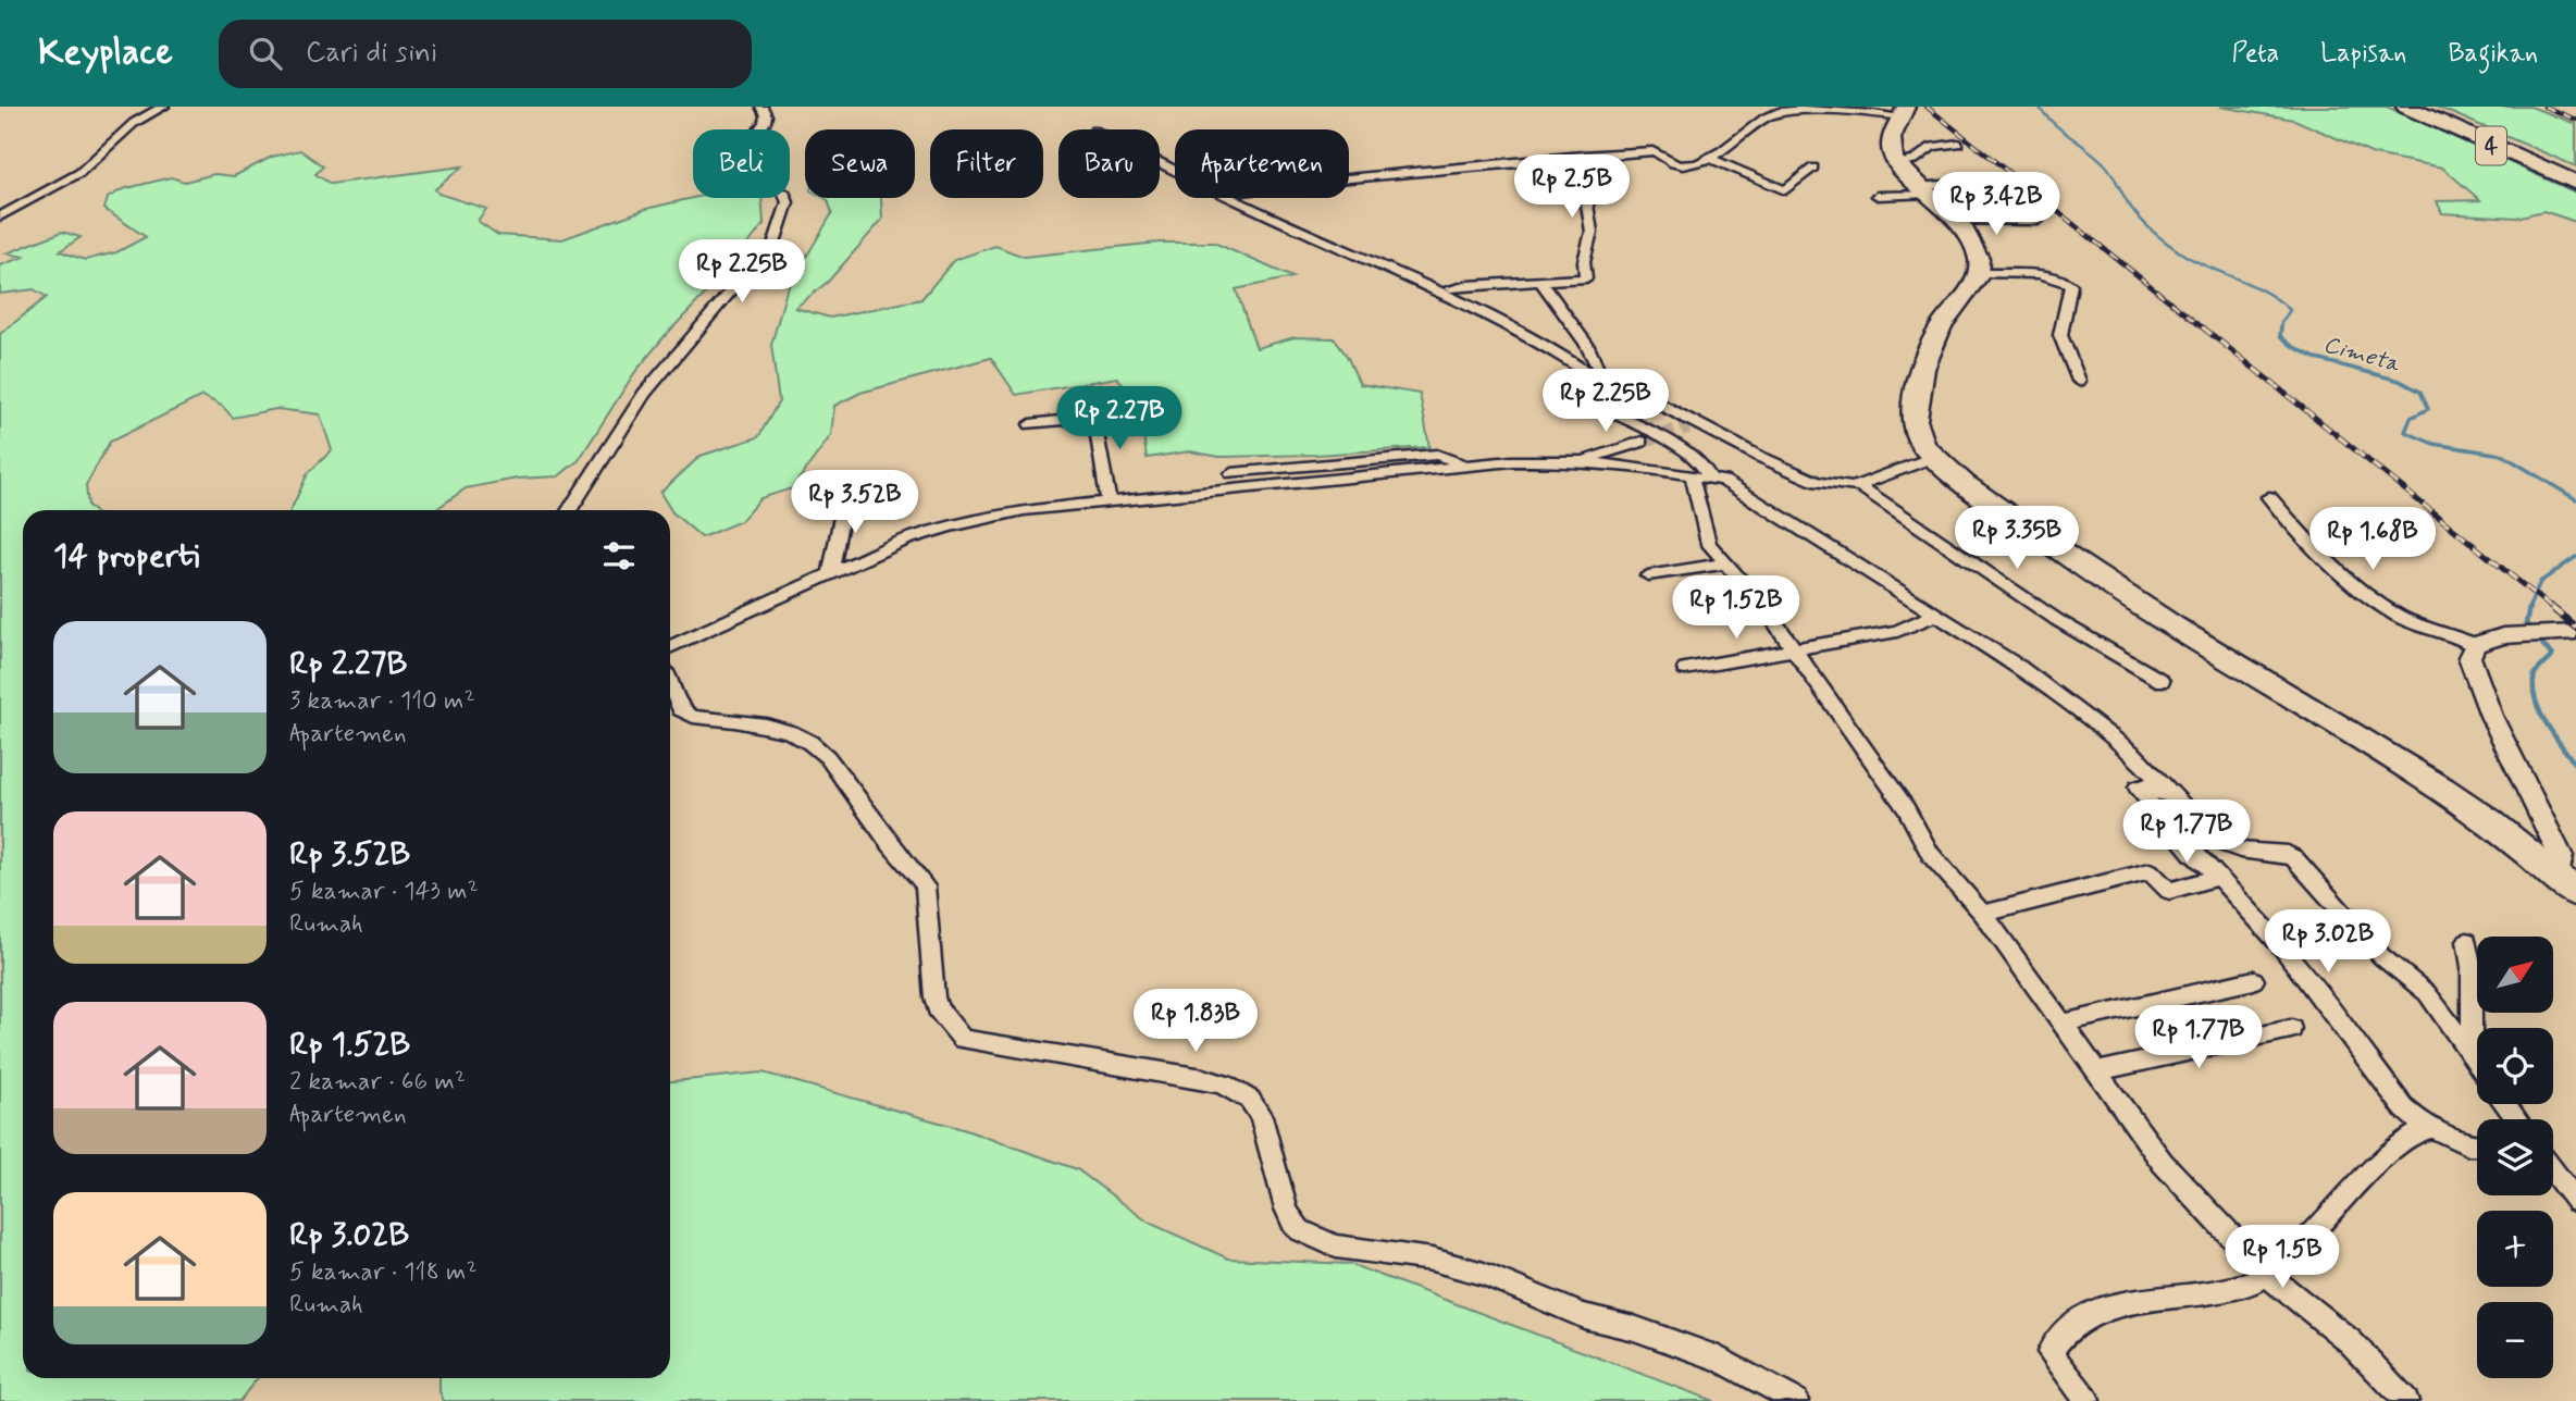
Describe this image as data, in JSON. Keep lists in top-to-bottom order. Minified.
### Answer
{"streets":{"highway":["4"]},"water":["Cimeta"],"north":"top right","page":{"header":"Keyplace","search":"Cari di sini","nav":["Peta","Lapisan","Bagikan"],"chip":["Beli","Sewa","Filter","Baru","Apartemen"],"price":["Rp 2.5B","Rp 3.42B","Rp 2.25B","Rp 2.25B","Rp 2.27B","Rp 3.52B","Rp 3.35B","Rp 1.68B","Rp 1.52B","Rp 1.77B","Rp 3.02B","Rp 1.83B","Rp 1.77B","Rp 1.5B"],"heading":"14 properti","list":[{"name":"Rp 2.27B","note":"3 kamar · 110 m² · Apartemen"},{"name":"Rp 3.52B","note":"5 kamar · 143 m² · Rumah"},{"name":"Rp 1.52B","note":"2 kamar · 66 m² · Apartemen"},{"name":"Rp 3.02B","note":"5 kamar · 118 m² · Rumah"}],"map_buttons":["+","−"]}}
